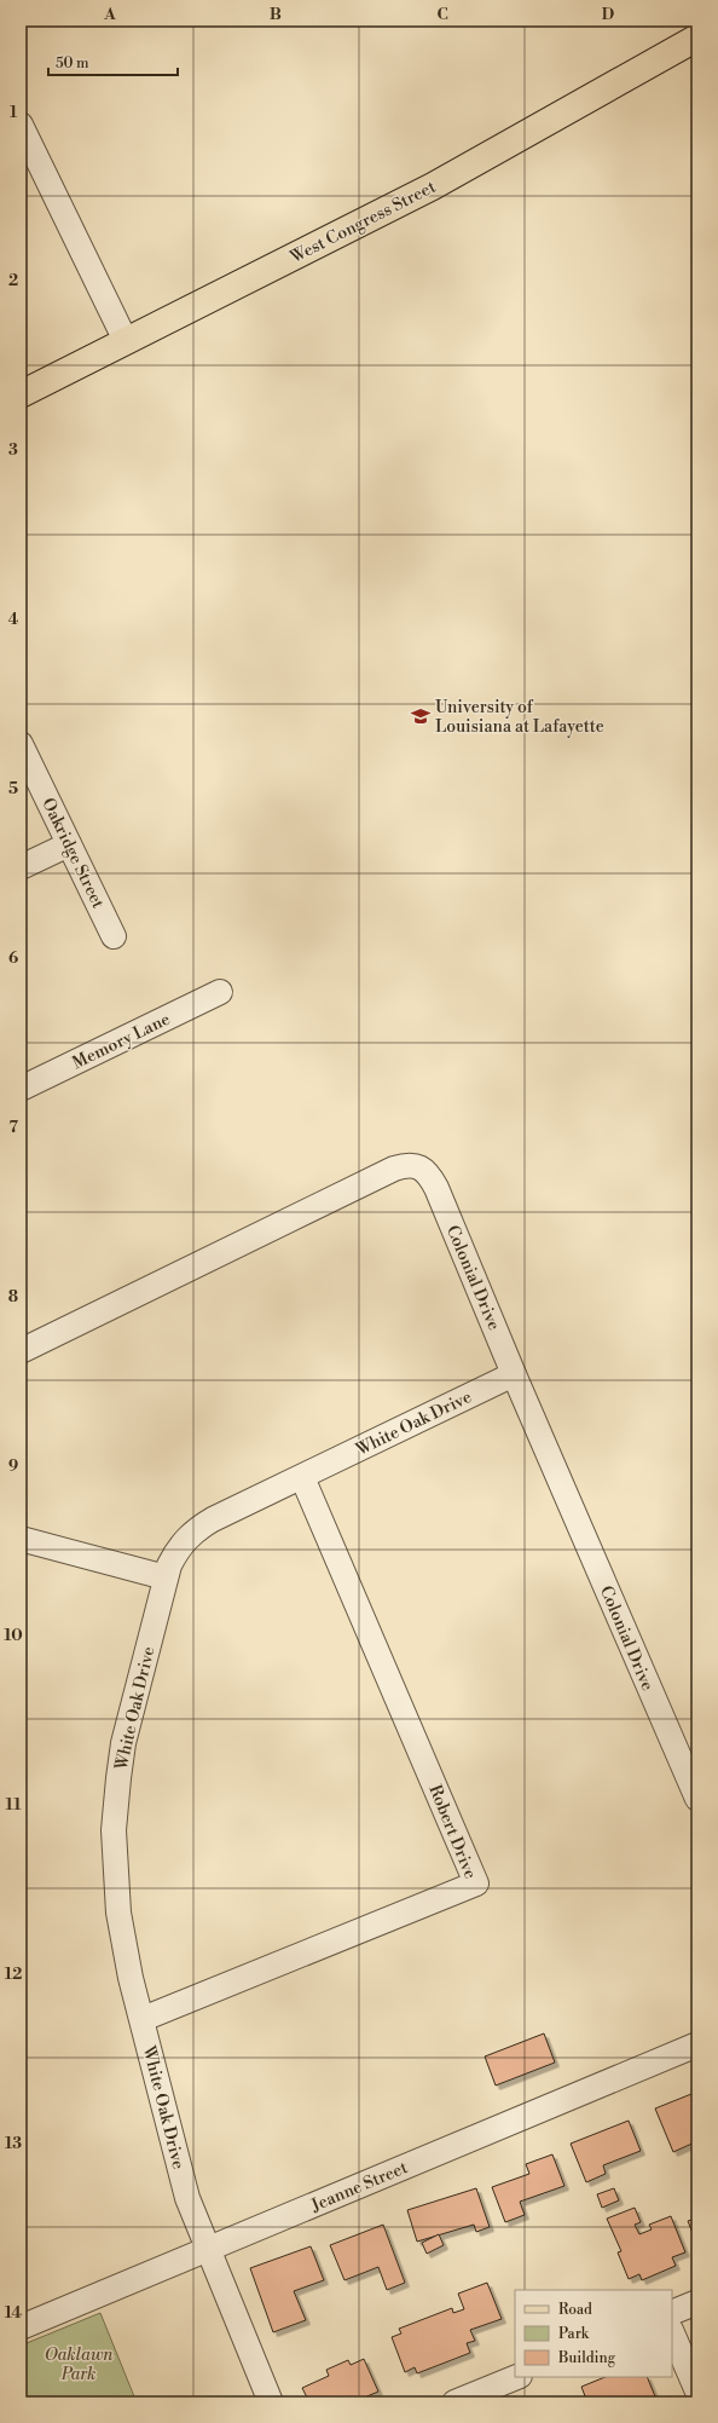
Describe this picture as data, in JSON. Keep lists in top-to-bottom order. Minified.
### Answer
{"streets":{"main road":["West Congress Street"],"street":["Oakridge Street","Memory Lane","Colonial Drive","White Oak Drive","Robert Drive","Jeanne Street"]},"crossings":[["Colonial Drive","White Oak Drive"],["White Oak Drive","Robert Drive"],["White Oak Drive","Jeanne Street"]],"parks":["Oaklawn Park"],"places":{"school or university":["University of Louisiana at Lafayette"]},"legend":["Road","Park","Building"],"scale_bar":"50 m","grid":{"columns":["A","B","C","D"],"rows":["1","2","3","4","5","6","7","8","9","10","11","12","13","14"]}}
